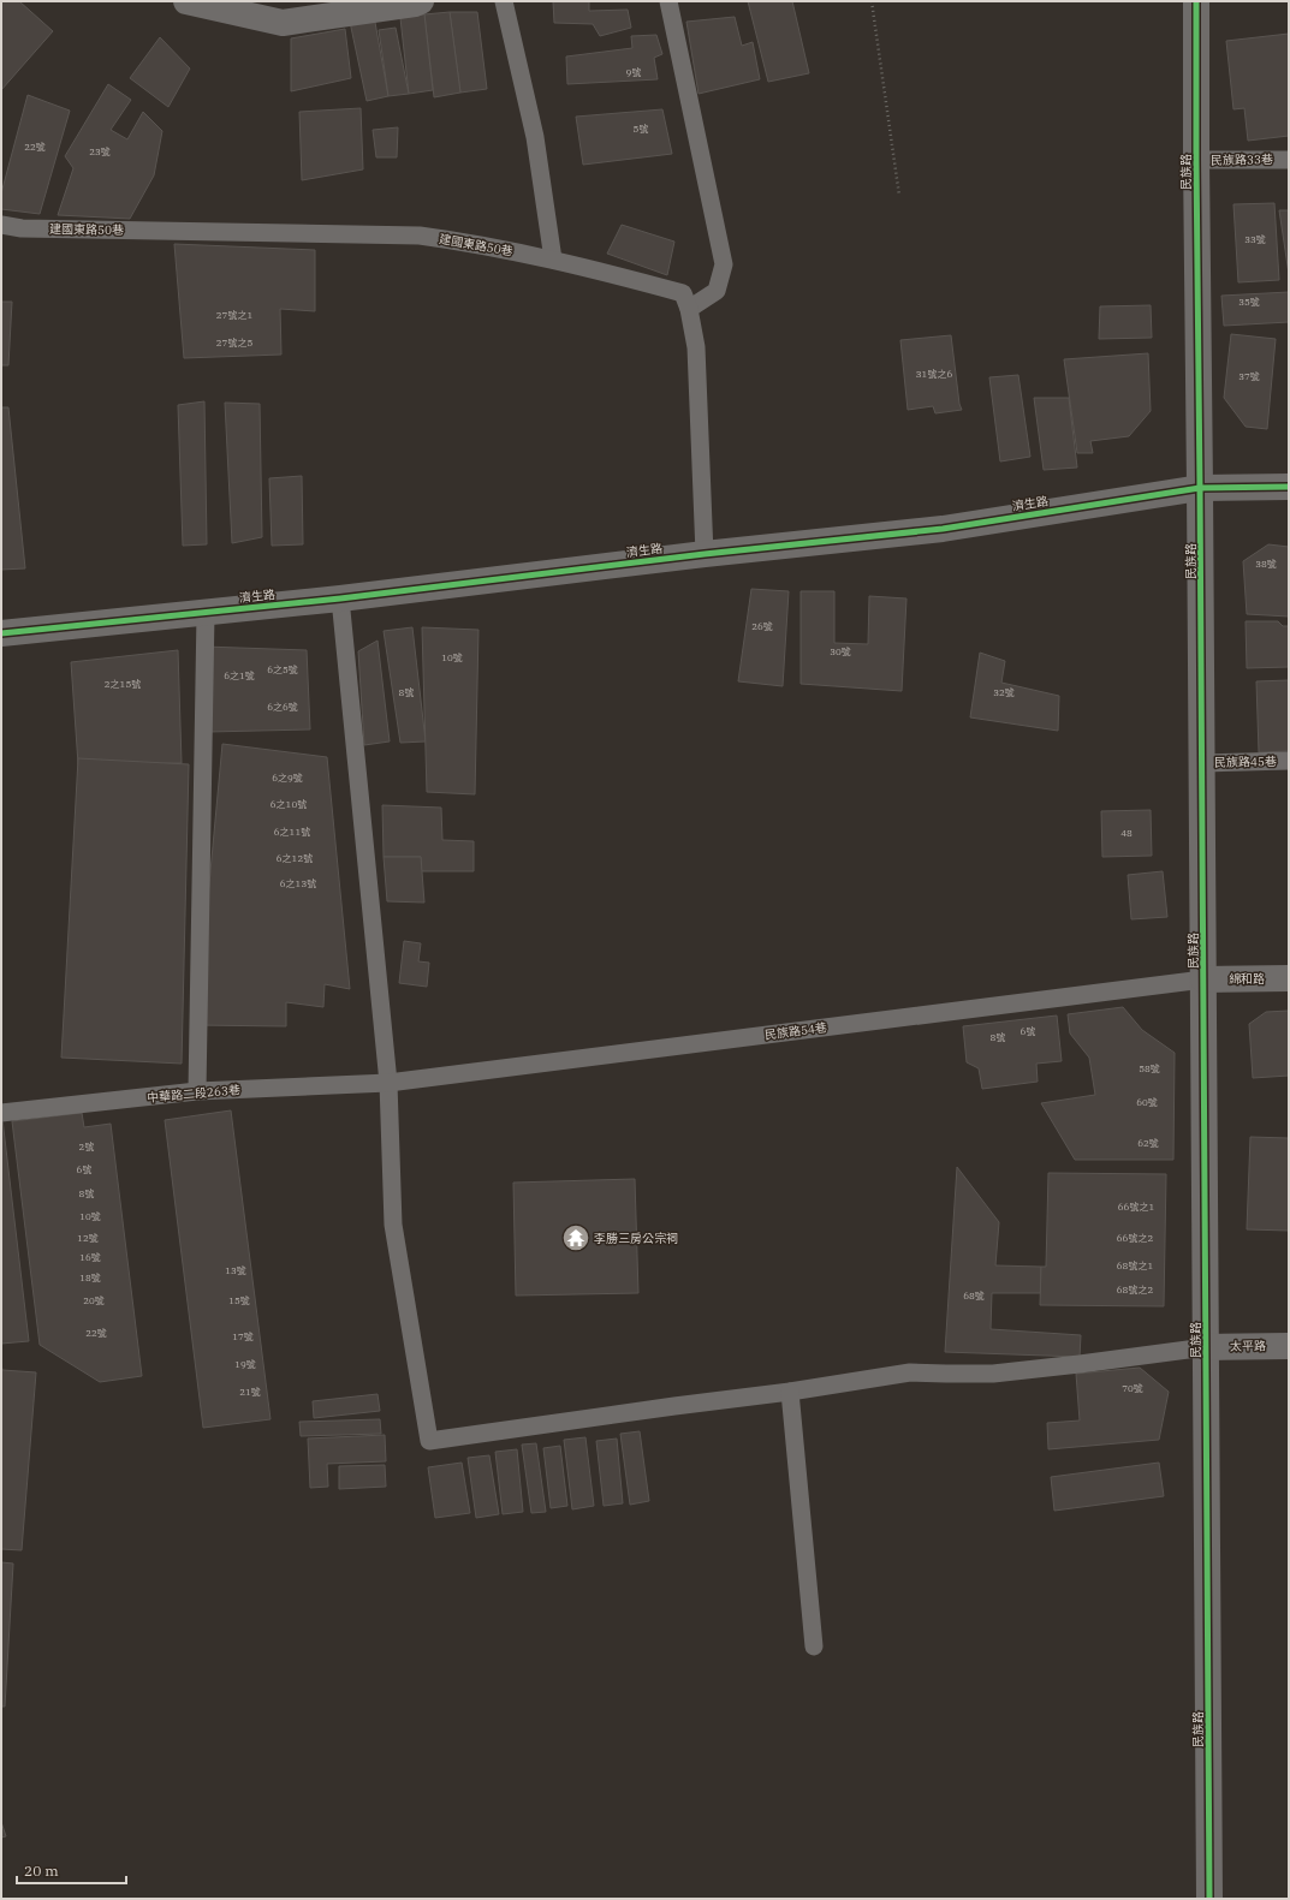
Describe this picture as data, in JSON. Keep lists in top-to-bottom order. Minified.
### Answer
{"streets":{"street":["民族路","濟生路","綿和路","太平路"],"lane":["民族路33巷","建國東路50巷","民族路45巷","民族路54巷","中華路二段263巷"]},"crossings":[["民族路33巷","民族路"],["民族路","濟生路"],["民族路","民族路45巷"],["民族路","綿和路"],["民族路","民族路54巷"],["民族路","太平路"],["建國東路50巷","濟生路"],["綿和路","民族路54巷"],["民族路54巷","中華路二段263巷"]],"places":{"temple":["李勝三房公宗祠"]},"house_numbers":["9號","5號","22號","23號","33號","35號","27號之1","27號之5","31號之6","37號","38號","26號","30號","10號","6之5號","6之1號","2之15號","8號","32號","6之6號","6之9號","6之10號","6之11號","48","6之12號","6之13號","6號","8號","58號","60號","62號","2號","6號","8號","66號之1","10號","12號","66號之2","16號","68號之1","13號","18號","68號之2","68號","20號","15號","22號","17號","19號","70號","21號"],"scale_bar":"20 m"}
